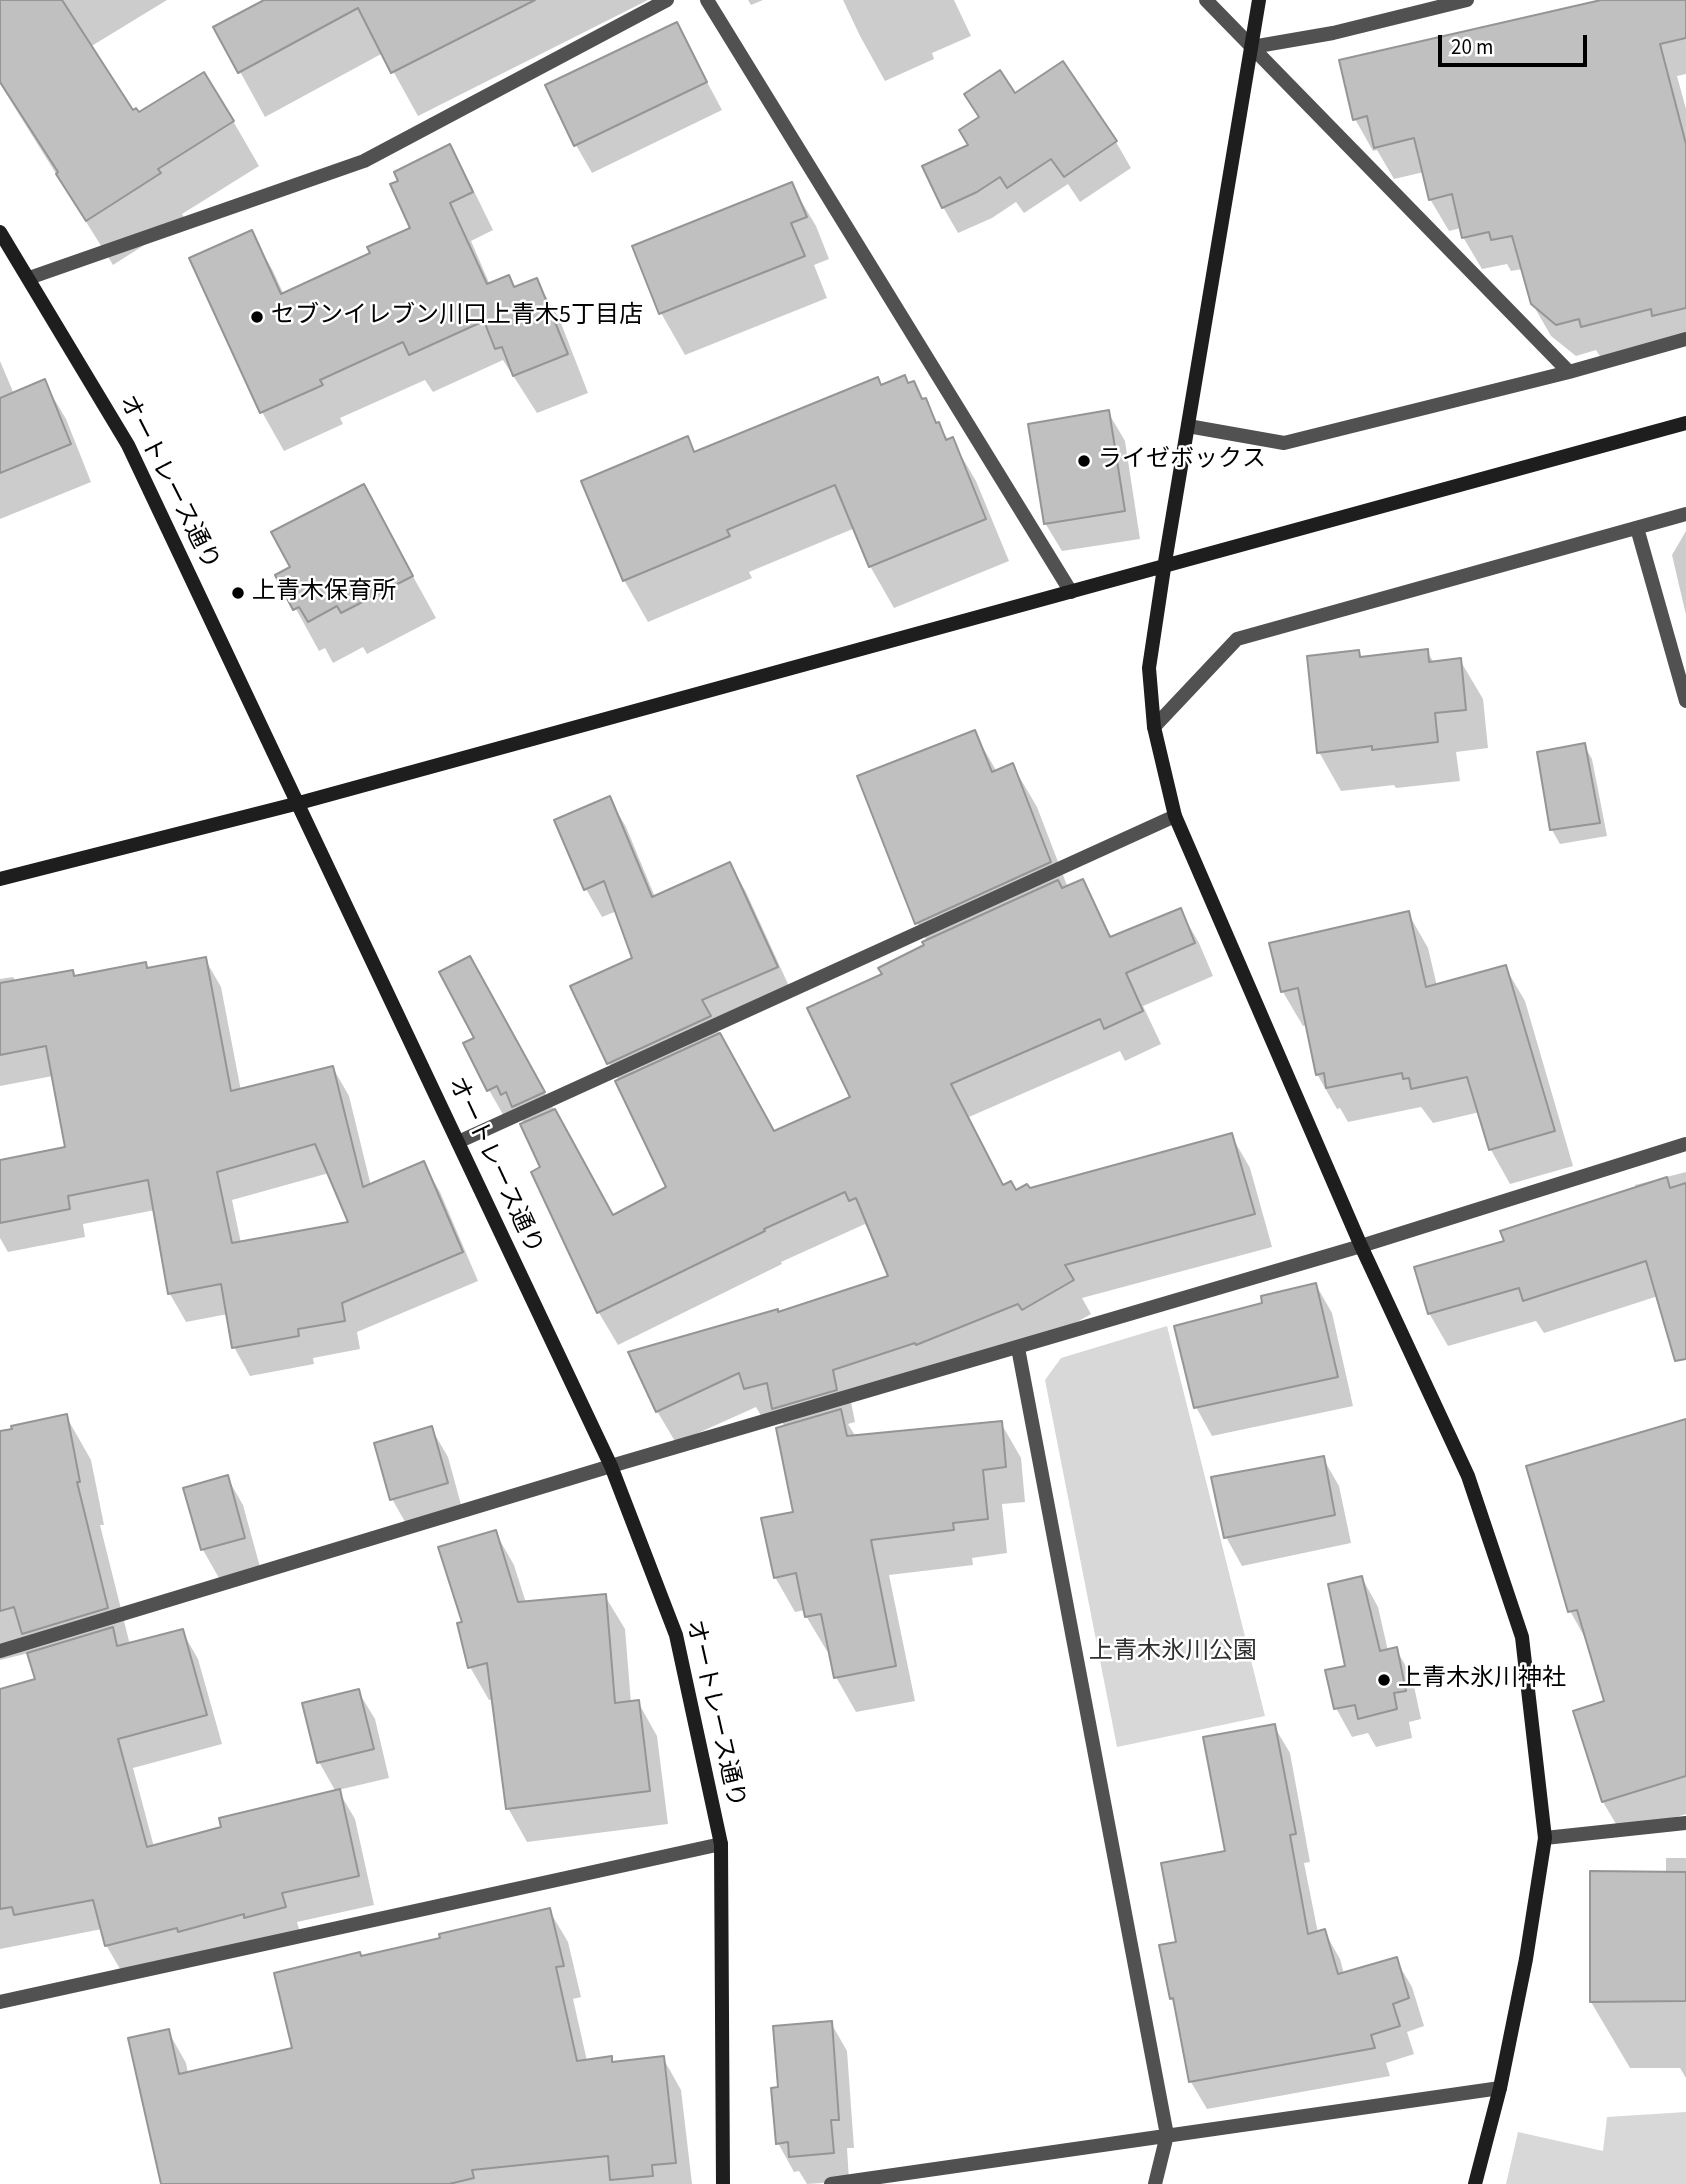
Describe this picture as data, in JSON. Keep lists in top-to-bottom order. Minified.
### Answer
{"streets":{"street":["オートレース通り"]},"parks":["上青木氷川公園"],"places":["セブンイレブン川口上青木5丁目店","ライゼボックス","上青木保育所","上青木氷川神社"],"scale_bar":"20 m"}
